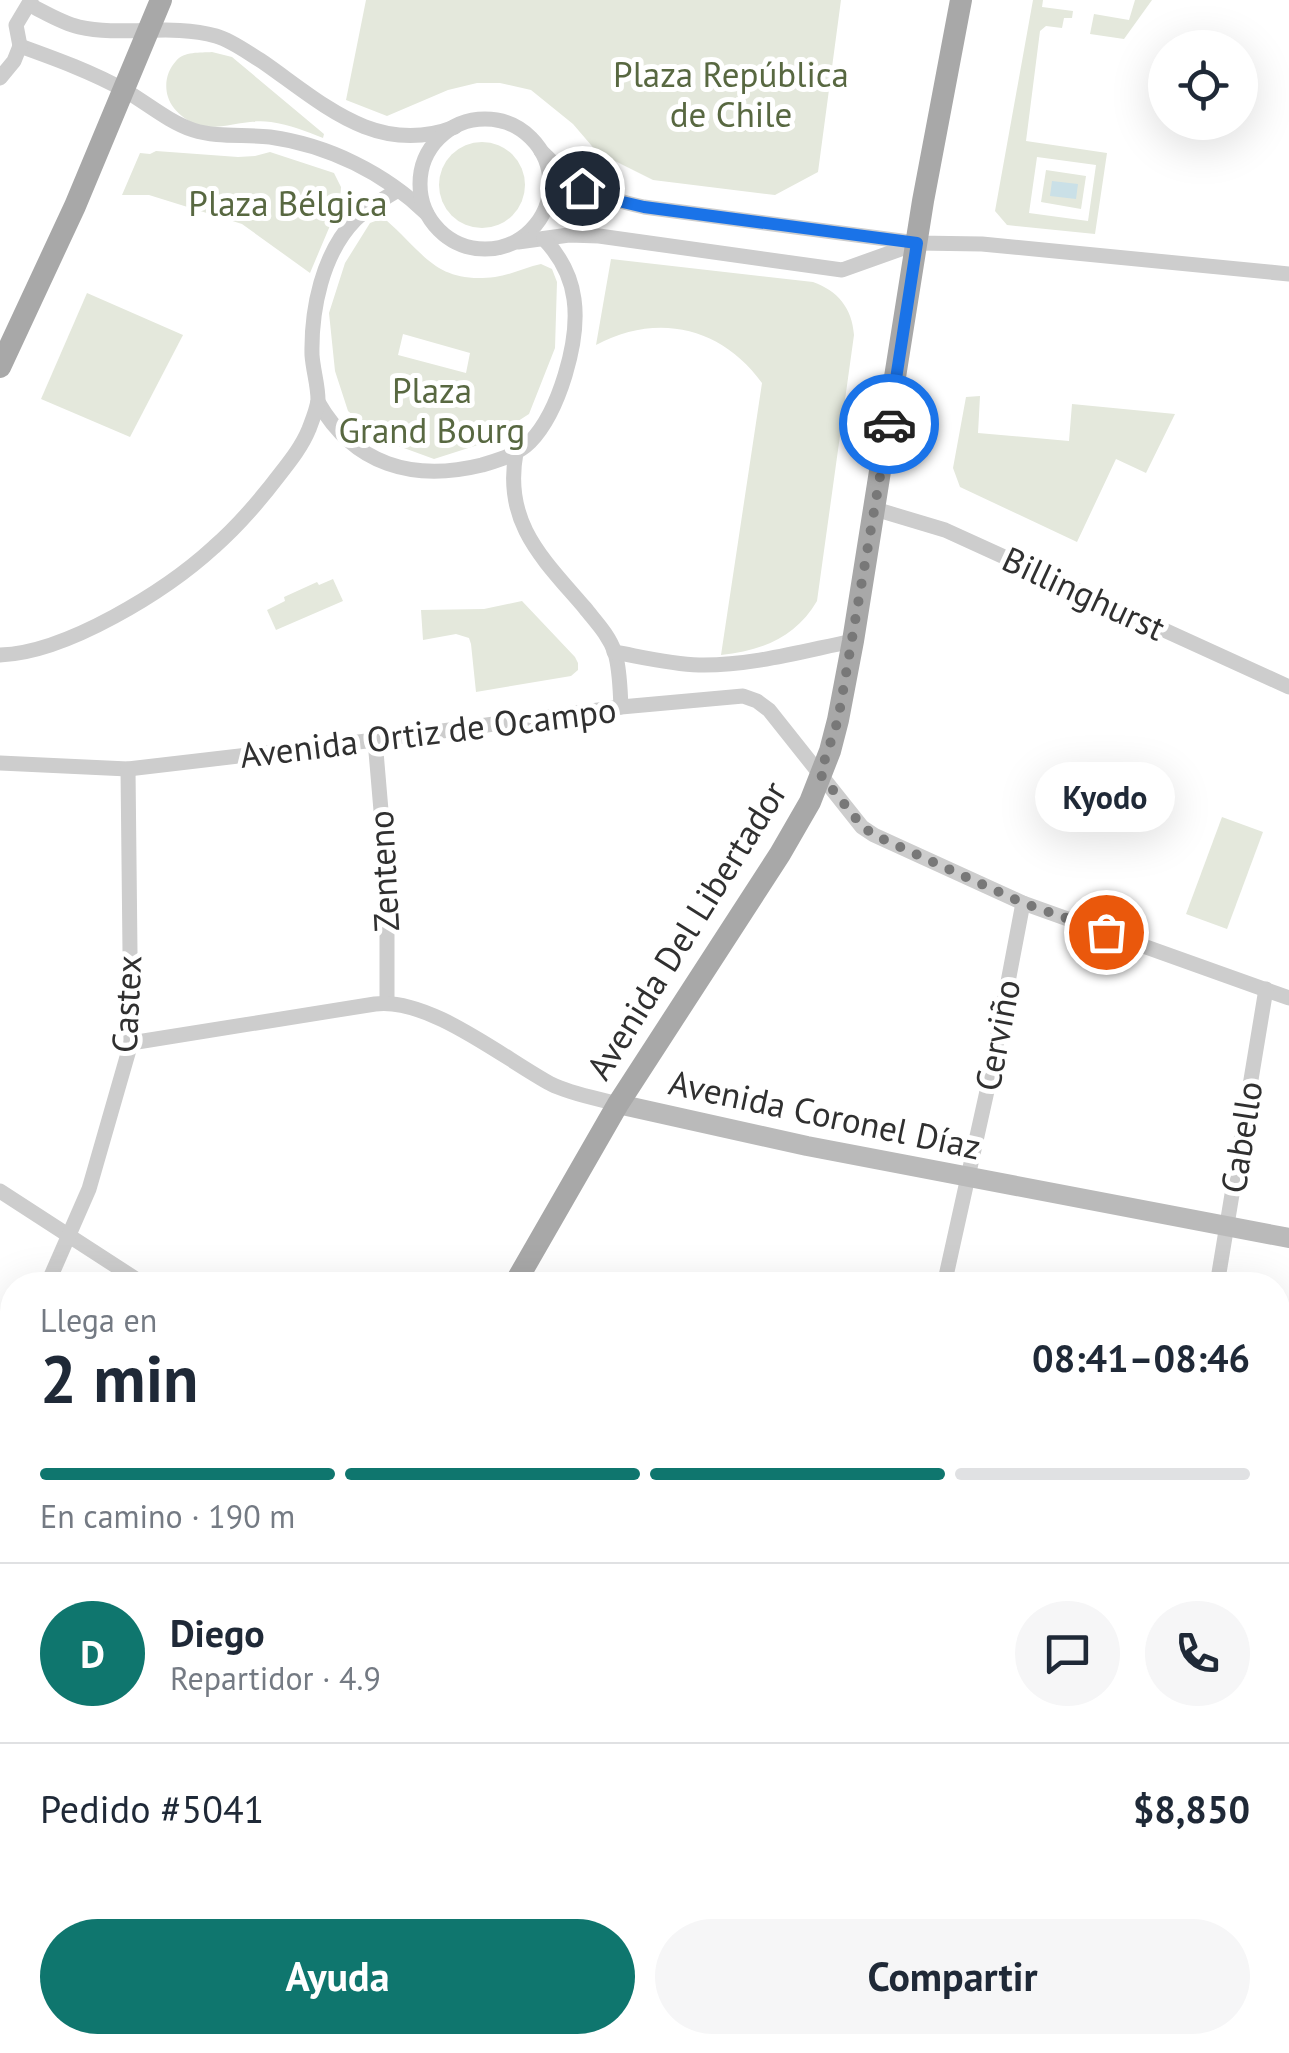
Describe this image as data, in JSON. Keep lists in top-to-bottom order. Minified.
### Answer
{"streets":{"main road":["Avenida Del Libertador","Avenida Coronel Díaz"],"street":["Billinghurst","Avenida Ortiz de Ocampo","Zenteno","Castex","Cerviño","Cabello"]},"crossings":[["Billinghurst","Avenida Del Libertador"],["Avenida Ortiz de Ocampo","Zenteno"],["Avenida Ortiz de Ocampo","Avenida Del Libertador"],["Avenida Ortiz de Ocampo","Castex"],["Avenida Ortiz de Ocampo","Cerviño"],["Avenida Ortiz de Ocampo","Cabello"],["Zenteno","Avenida Coronel Díaz"],["Avenida Del Libertador","Avenida Coronel Díaz"],["Castex","Avenida Coronel Díaz"],["Cerviño","Avenida Coronel Díaz"],["Avenida Coronel Díaz","Cabello"]],"parks":["Plaza República de Chile","Plaza Bélgica","Plaza Grand Bourg"],"places":["Kyodo"],"page":{"bubble":"Kyodo","heading":["2 min","Llega en","08:41–08:46"],"panel":["Diego","Repartidor · 4.9","Pedido #5041","$8,850"],"bar":"En camino · 190 m","round":"D","buttons":["Ayuda","Compartir"]}}
